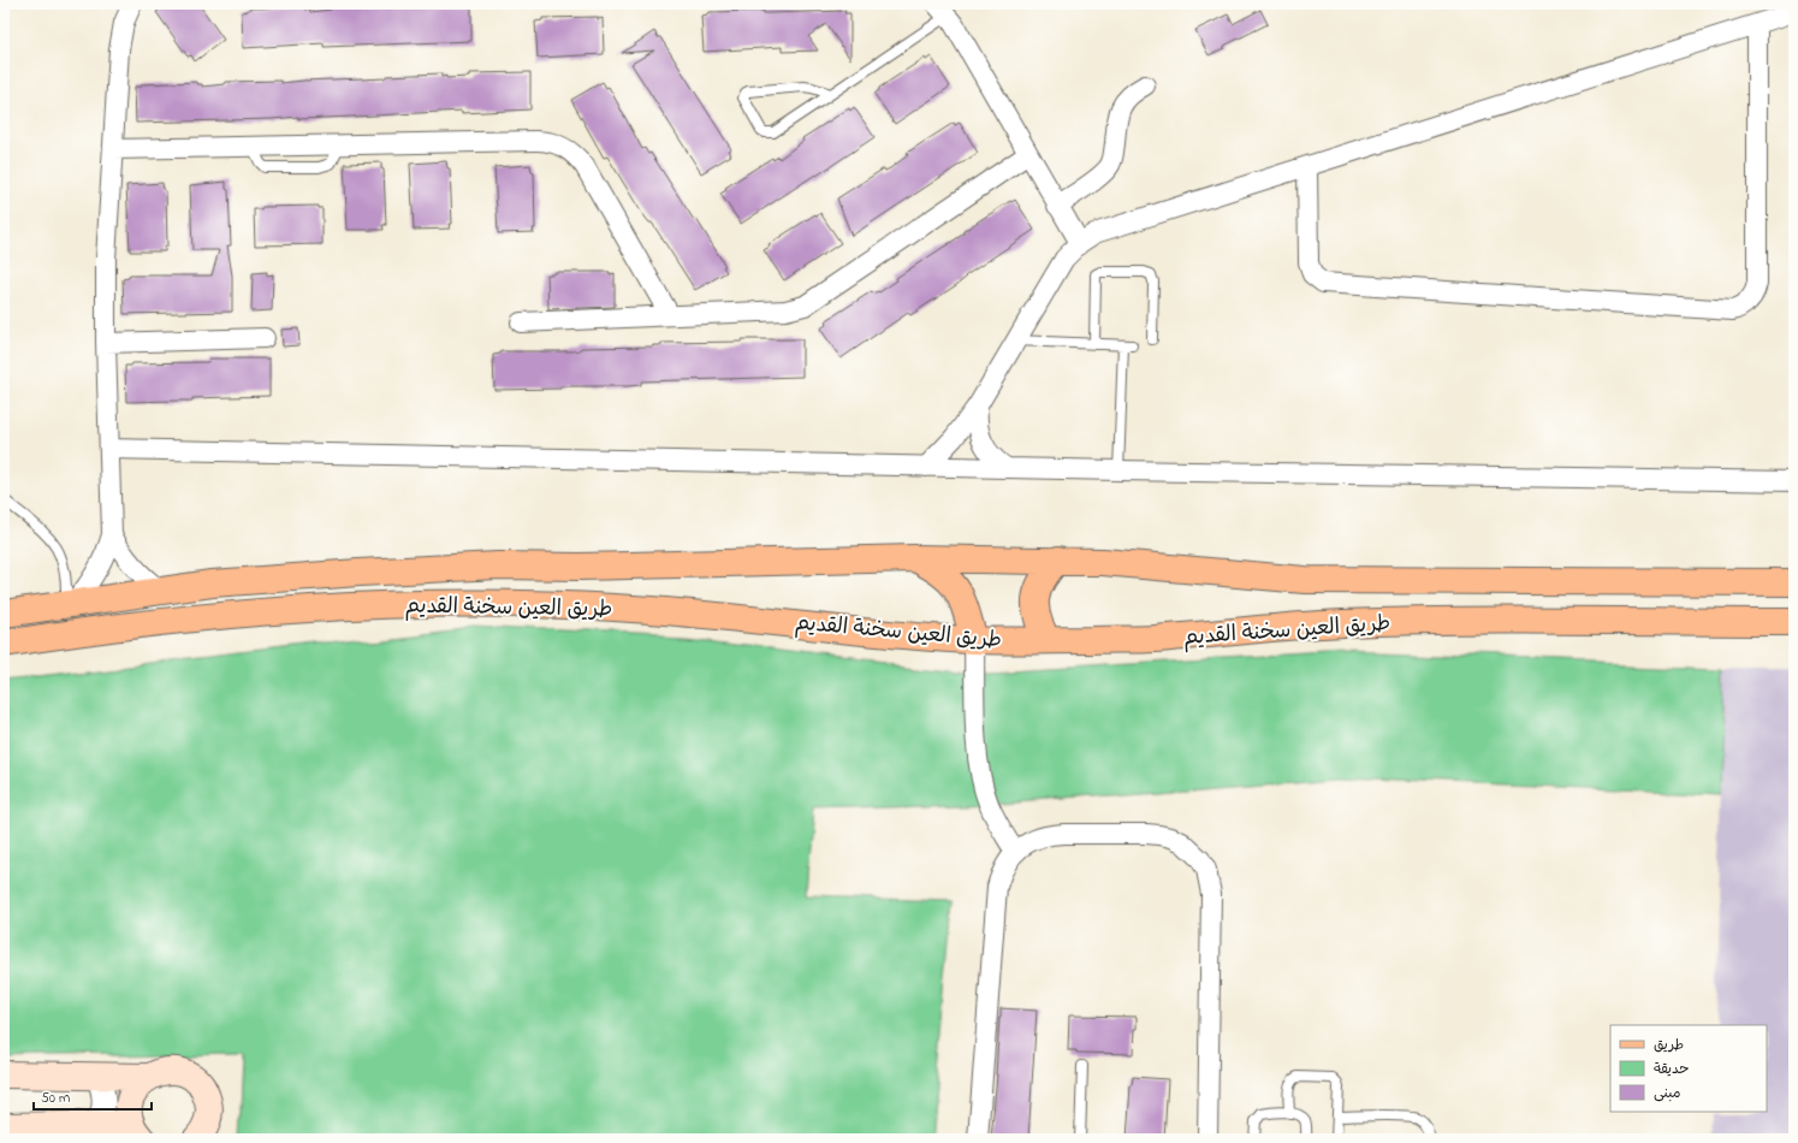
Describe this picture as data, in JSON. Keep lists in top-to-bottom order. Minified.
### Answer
{"streets":{"main road":["طريق العين سخنة القديم"]},"legend":["طريق","حديقة","مبنى"],"scale_bar":"50 m"}
